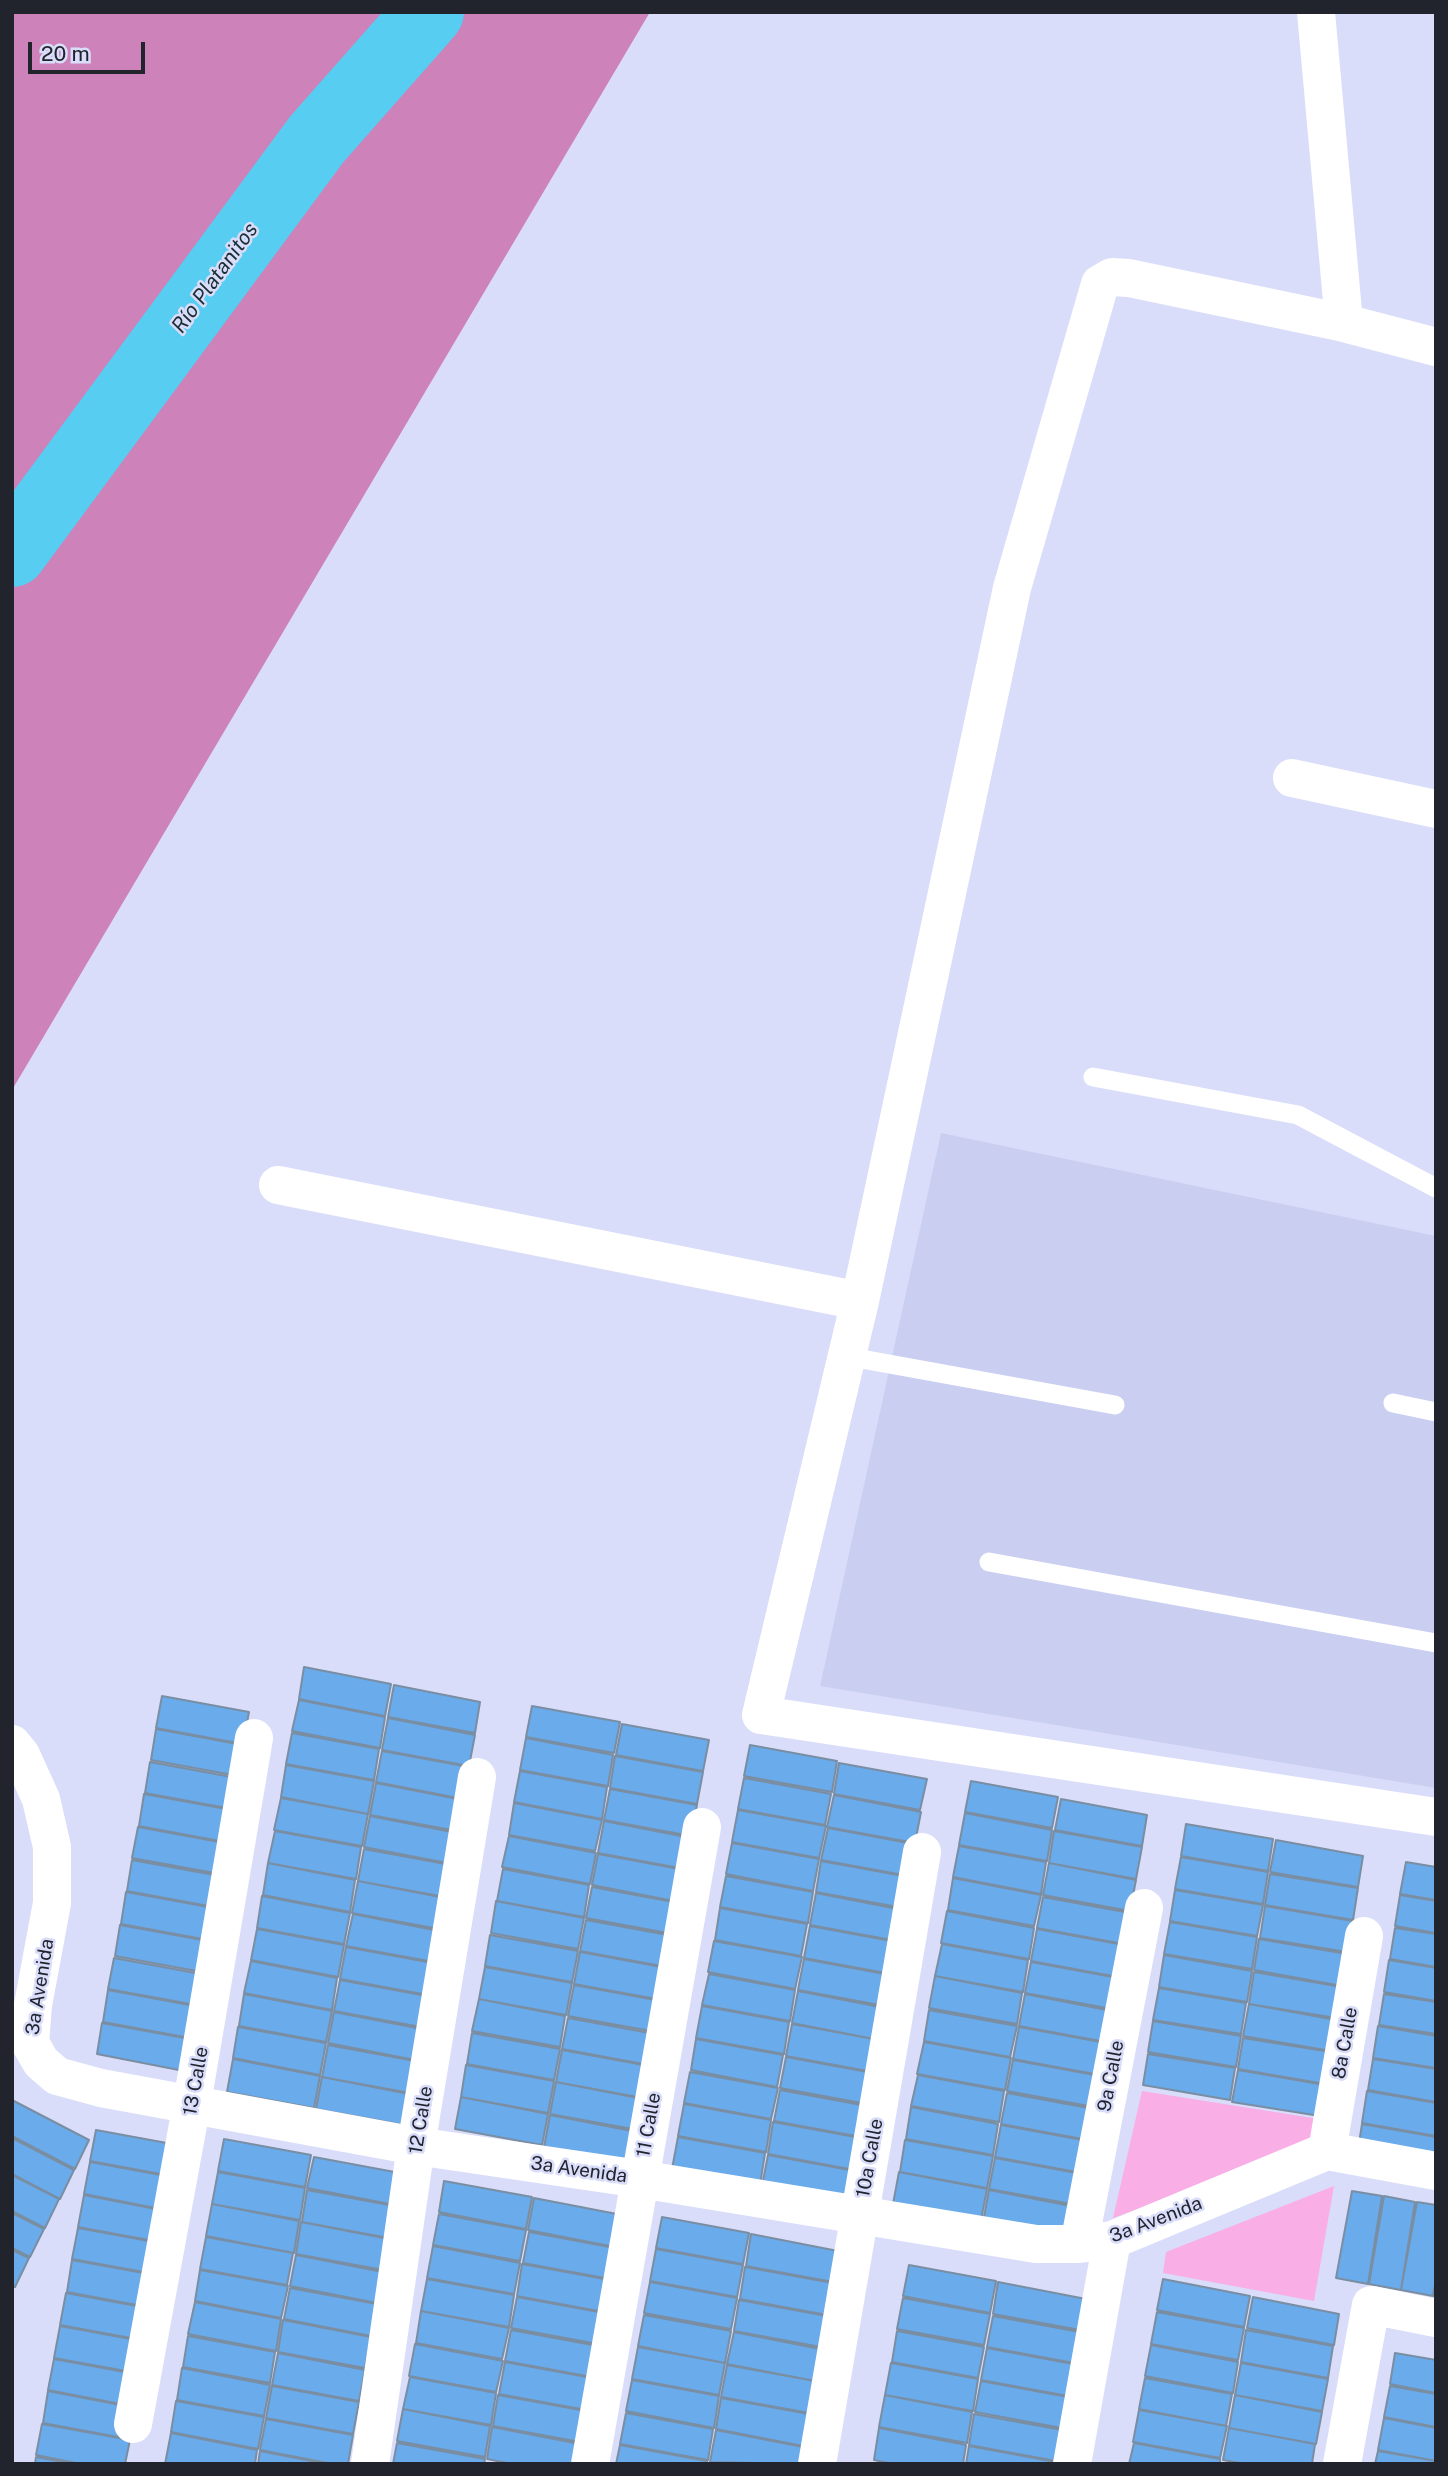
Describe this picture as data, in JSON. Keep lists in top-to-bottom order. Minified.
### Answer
{"streets":{"street":["3a Avenida","8a Calle","9a Calle","13 Calle","12 Calle","11 Calle","10a Calle"]},"crossings":[["3a Avenida","8a Calle"],["3a Avenida","9a Calle"],["3a Avenida","13 Calle"],["3a Avenida","12 Calle"],["3a Avenida","11 Calle"],["3a Avenida","10a Calle"]],"water":["Río Platanitos"],"scale_bar":"20 m"}
